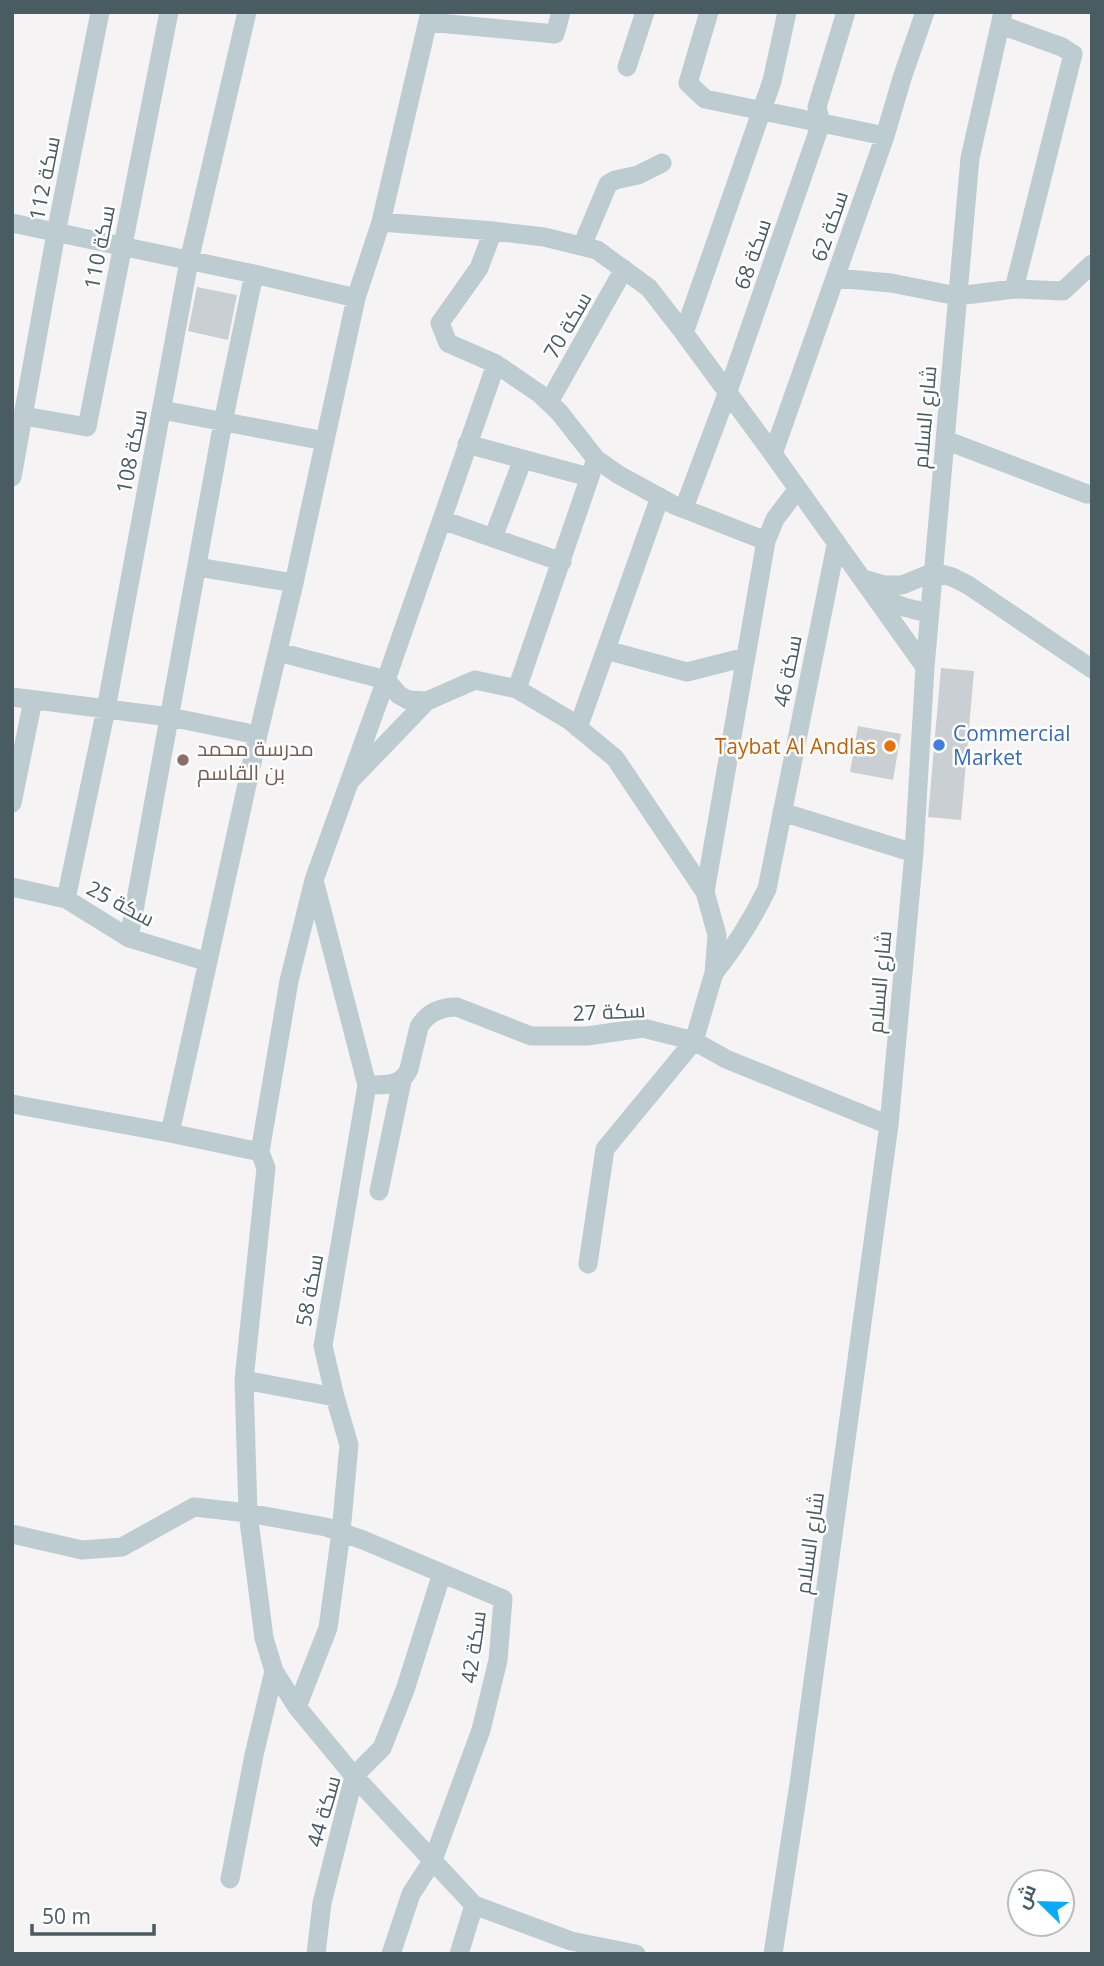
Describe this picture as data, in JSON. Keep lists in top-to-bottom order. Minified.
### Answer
{"streets":{"street":["سكة 112","سكة 62","سكة 110","سكة 68","سكة 70","شارع السلام","سكة 108","سكة 46","سكة 25","سكة 27","سكة 58","سكة 42","سكة 44"]},"crossings":[["سكة 112","سكة 110"],["شارع السلام","سكة 27"],["سكة 108","سكة 25"],["سكة 58","سكة 42"],["سكة 42","سكة 44"]],"places":["Commercial Market","Taybat Al Andlas","مدرسة محمد بن القاسم"],"scale_bar":"50 m","north":"top left"}
